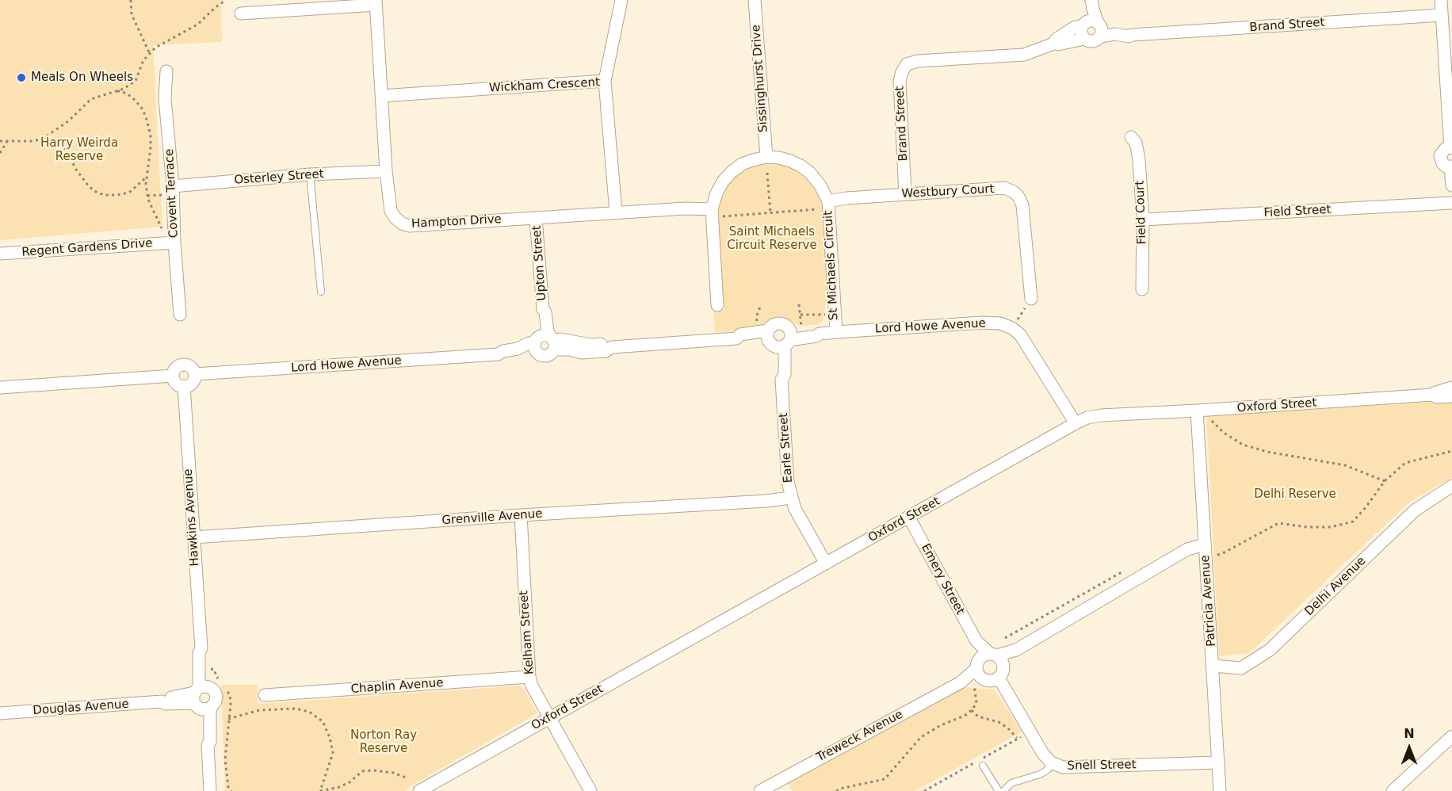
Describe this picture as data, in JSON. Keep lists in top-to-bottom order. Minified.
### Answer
{"streets":{"street":["Brand Street","Sissinghurst Drive","Wickham Crescent","Osterley Street","Westbury Court","Covent Terrace","Field Street","Field Court","Hampton Drive","Regent Gardens Drive","Upton Street","St Michaels Circuit","Lord Howe Avenue","Oxford Street","Earle Street","Hawkins Avenue","Grenville Avenue","Emery Street","Delhi Avenue","Patricia Avenue","Kelham Street","Chaplin Avenue","Douglas Avenue","Treweck Avenue","Snell Street"]},"crossings":[["Brand Street","Westbury Court"],["Sissinghurst Drive","St Michaels Circuit"],["Wickham Crescent","Hampton Drive"],["Osterley Street","Covent Terrace"],["Osterley Street","Hampton Drive"],["Westbury Court","St Michaels Circuit"],["Covent Terrace","Regent Gardens Drive"],["Field Street","Field Court"],["Hampton Drive","Upton Street"],["Hampton Drive","St Michaels Circuit"],["Upton Street","Lord Howe Avenue"],["St Michaels Circuit","Lord Howe Avenue"],["Lord Howe Avenue","Earle Street"],["Lord Howe Avenue","Hawkins Avenue"],["Oxford Street","Earle Street"],["Oxford Street","Emery Street"],["Oxford Street","Patricia Avenue"],["Oxford Street","Kelham Street"],["Earle Street","Grenville Avenue"],["Hawkins Avenue","Grenville Avenue"],["Hawkins Avenue","Douglas Avenue"],["Grenville Avenue","Kelham Street"],["Emery Street","Treweck Avenue"],["Delhi Avenue","Patricia Avenue"],["Patricia Avenue","Treweck Avenue"],["Patricia Avenue","Snell Street"],["Kelham Street","Chaplin Avenue"]],"parks":["Harry Weirda Reserve","Saint Michaels Circuit Reserve","Delhi Reserve","Norton Ray Reserve"],"places":["Meals On Wheels"],"north":"top"}
